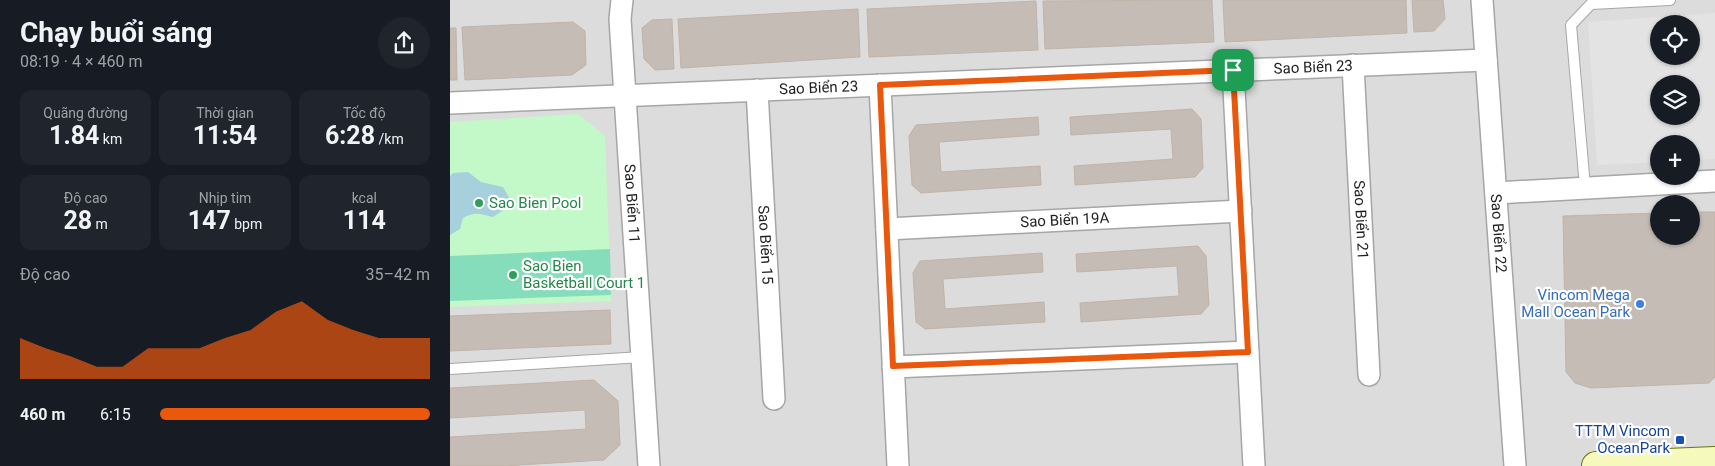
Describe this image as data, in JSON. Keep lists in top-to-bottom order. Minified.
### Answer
{"streets":{"street":["Sao Biển 23","Sao Biển 11","Sao Biển 19A","Sao Biển 21","Sao Biển 22","Sao Biển 15"]},"crossings":[["Sao Biển 23","Sao Biển 11"],["Sao Biển 23","Sao Biển 21"],["Sao Biển 23","Sao Biển 22"],["Sao Biển 23","Sao Biển 15"]],"places":{"other":["Sao Bien Pool","Sao Bien Basketball Court 1","Vincom Mega Mall Ocean Park"],"transit":["TTTM Vincom OceanPark"]},"page":{"heading":["Chạy buổi sáng","08:19 · 4 × 460 m"],"map_buttons":["+","−"],"stats":[["Quãng đường","1.84 km"],["Thời gian","11:54"],["Tốc độ","6:28 /km"],["Độ cao","28 m"],["Nhịp tim","147 bpm"],["kcal","114"]],"chart":["Độ cao","35–42 m"],"list":[{"name":"460 m","note":"6:15"}]}}
